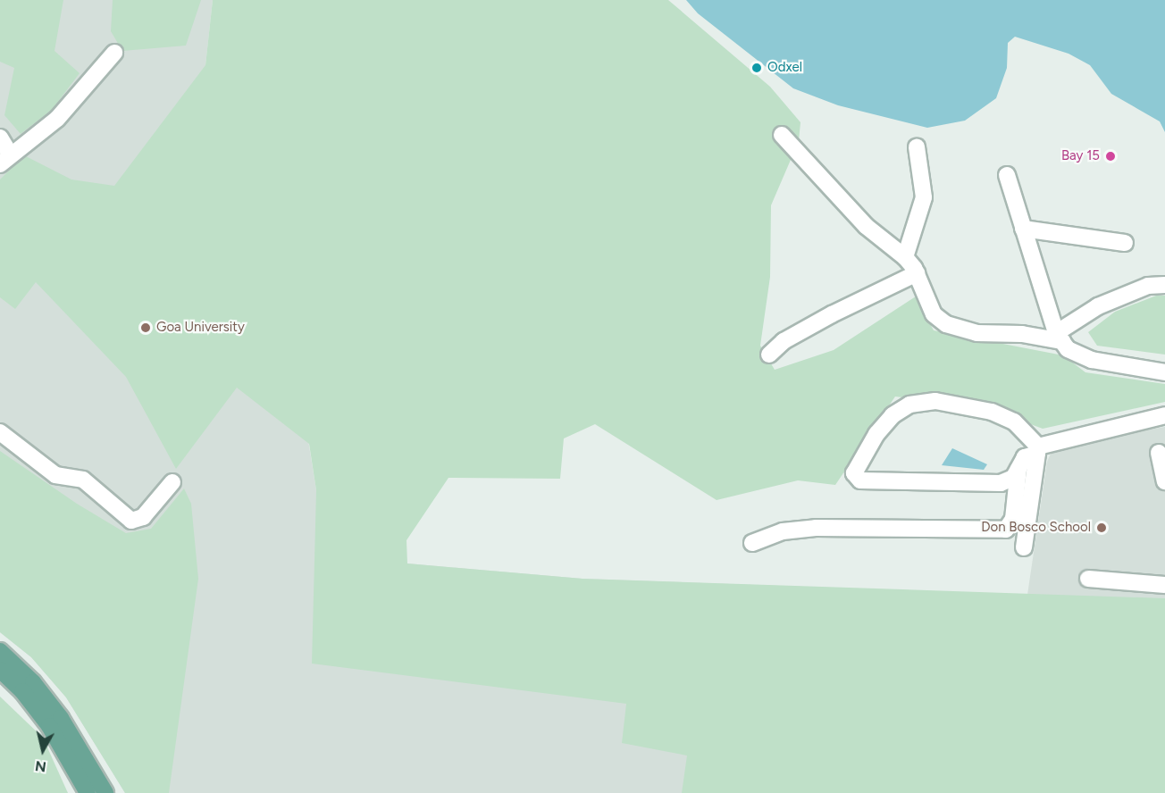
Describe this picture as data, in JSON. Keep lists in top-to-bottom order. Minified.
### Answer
{"places":["Odxel","Bay 15","Goa University","Don Bosco School"],"north":"bottom"}
